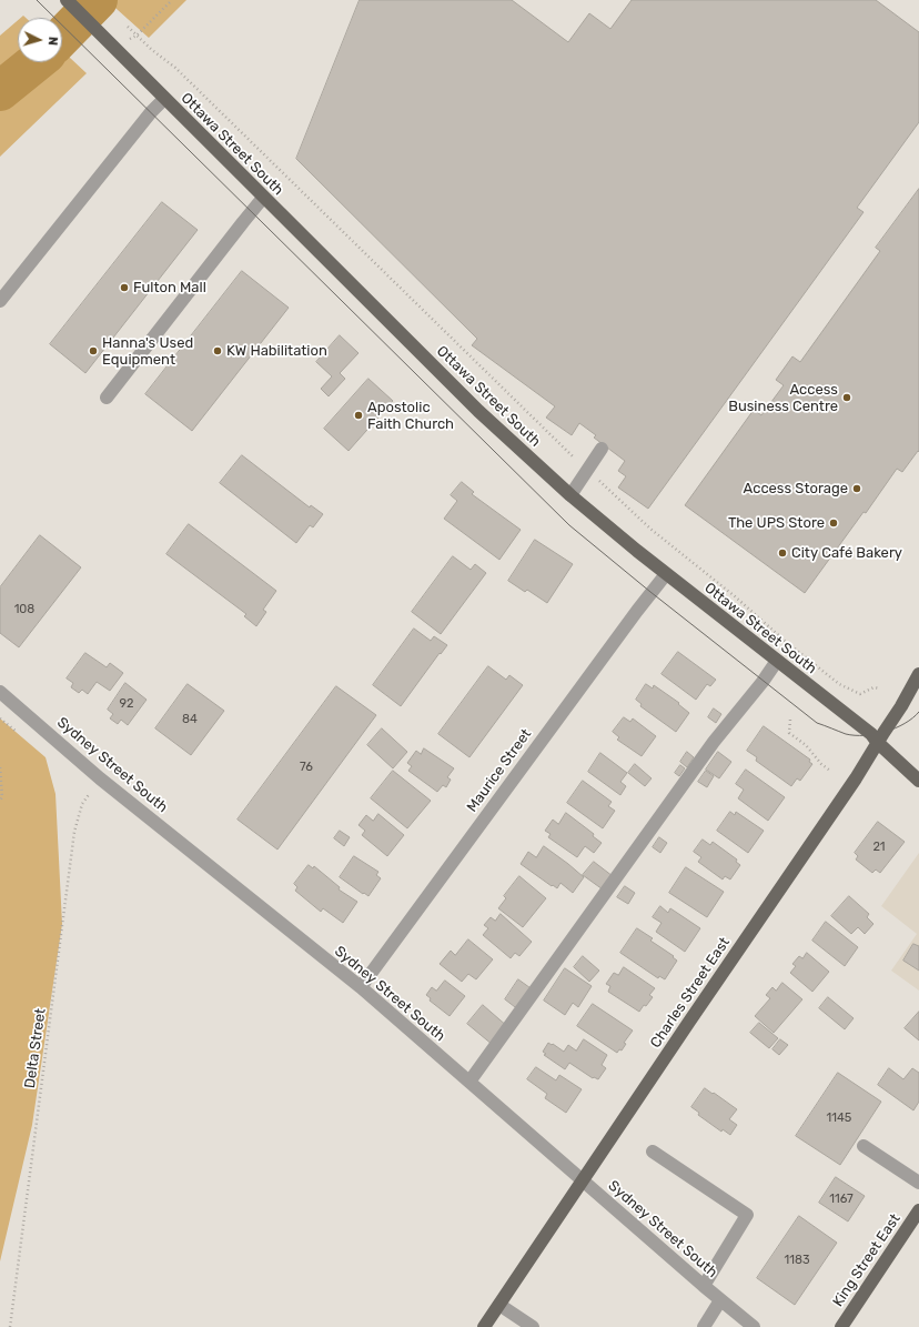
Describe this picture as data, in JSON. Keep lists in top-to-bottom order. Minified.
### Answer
{"streets":{"main road":["Ottawa Street South","Charles Street East","King Street East"],"street":["Sydney Street South","Maurice Street"],"path":["Delta Street"]},"crossings":[["Ottawa Street South","Maurice Street"],["Ottawa Street South","Charles Street East"],["Sydney Street South","Maurice Street"],["Sydney Street South","Charles Street East"],["Sydney Street South","Delta Street"]],"places":["Fulton Mall","Hanna's Used Equipment","KW Habilitation","Access Business Centre","Apostolic Faith Church","Access Storage","The UPS Store","City Café Bakery"],"house_numbers":["108","92","84","76","21","1145","1167","1183"],"north":"right"}
